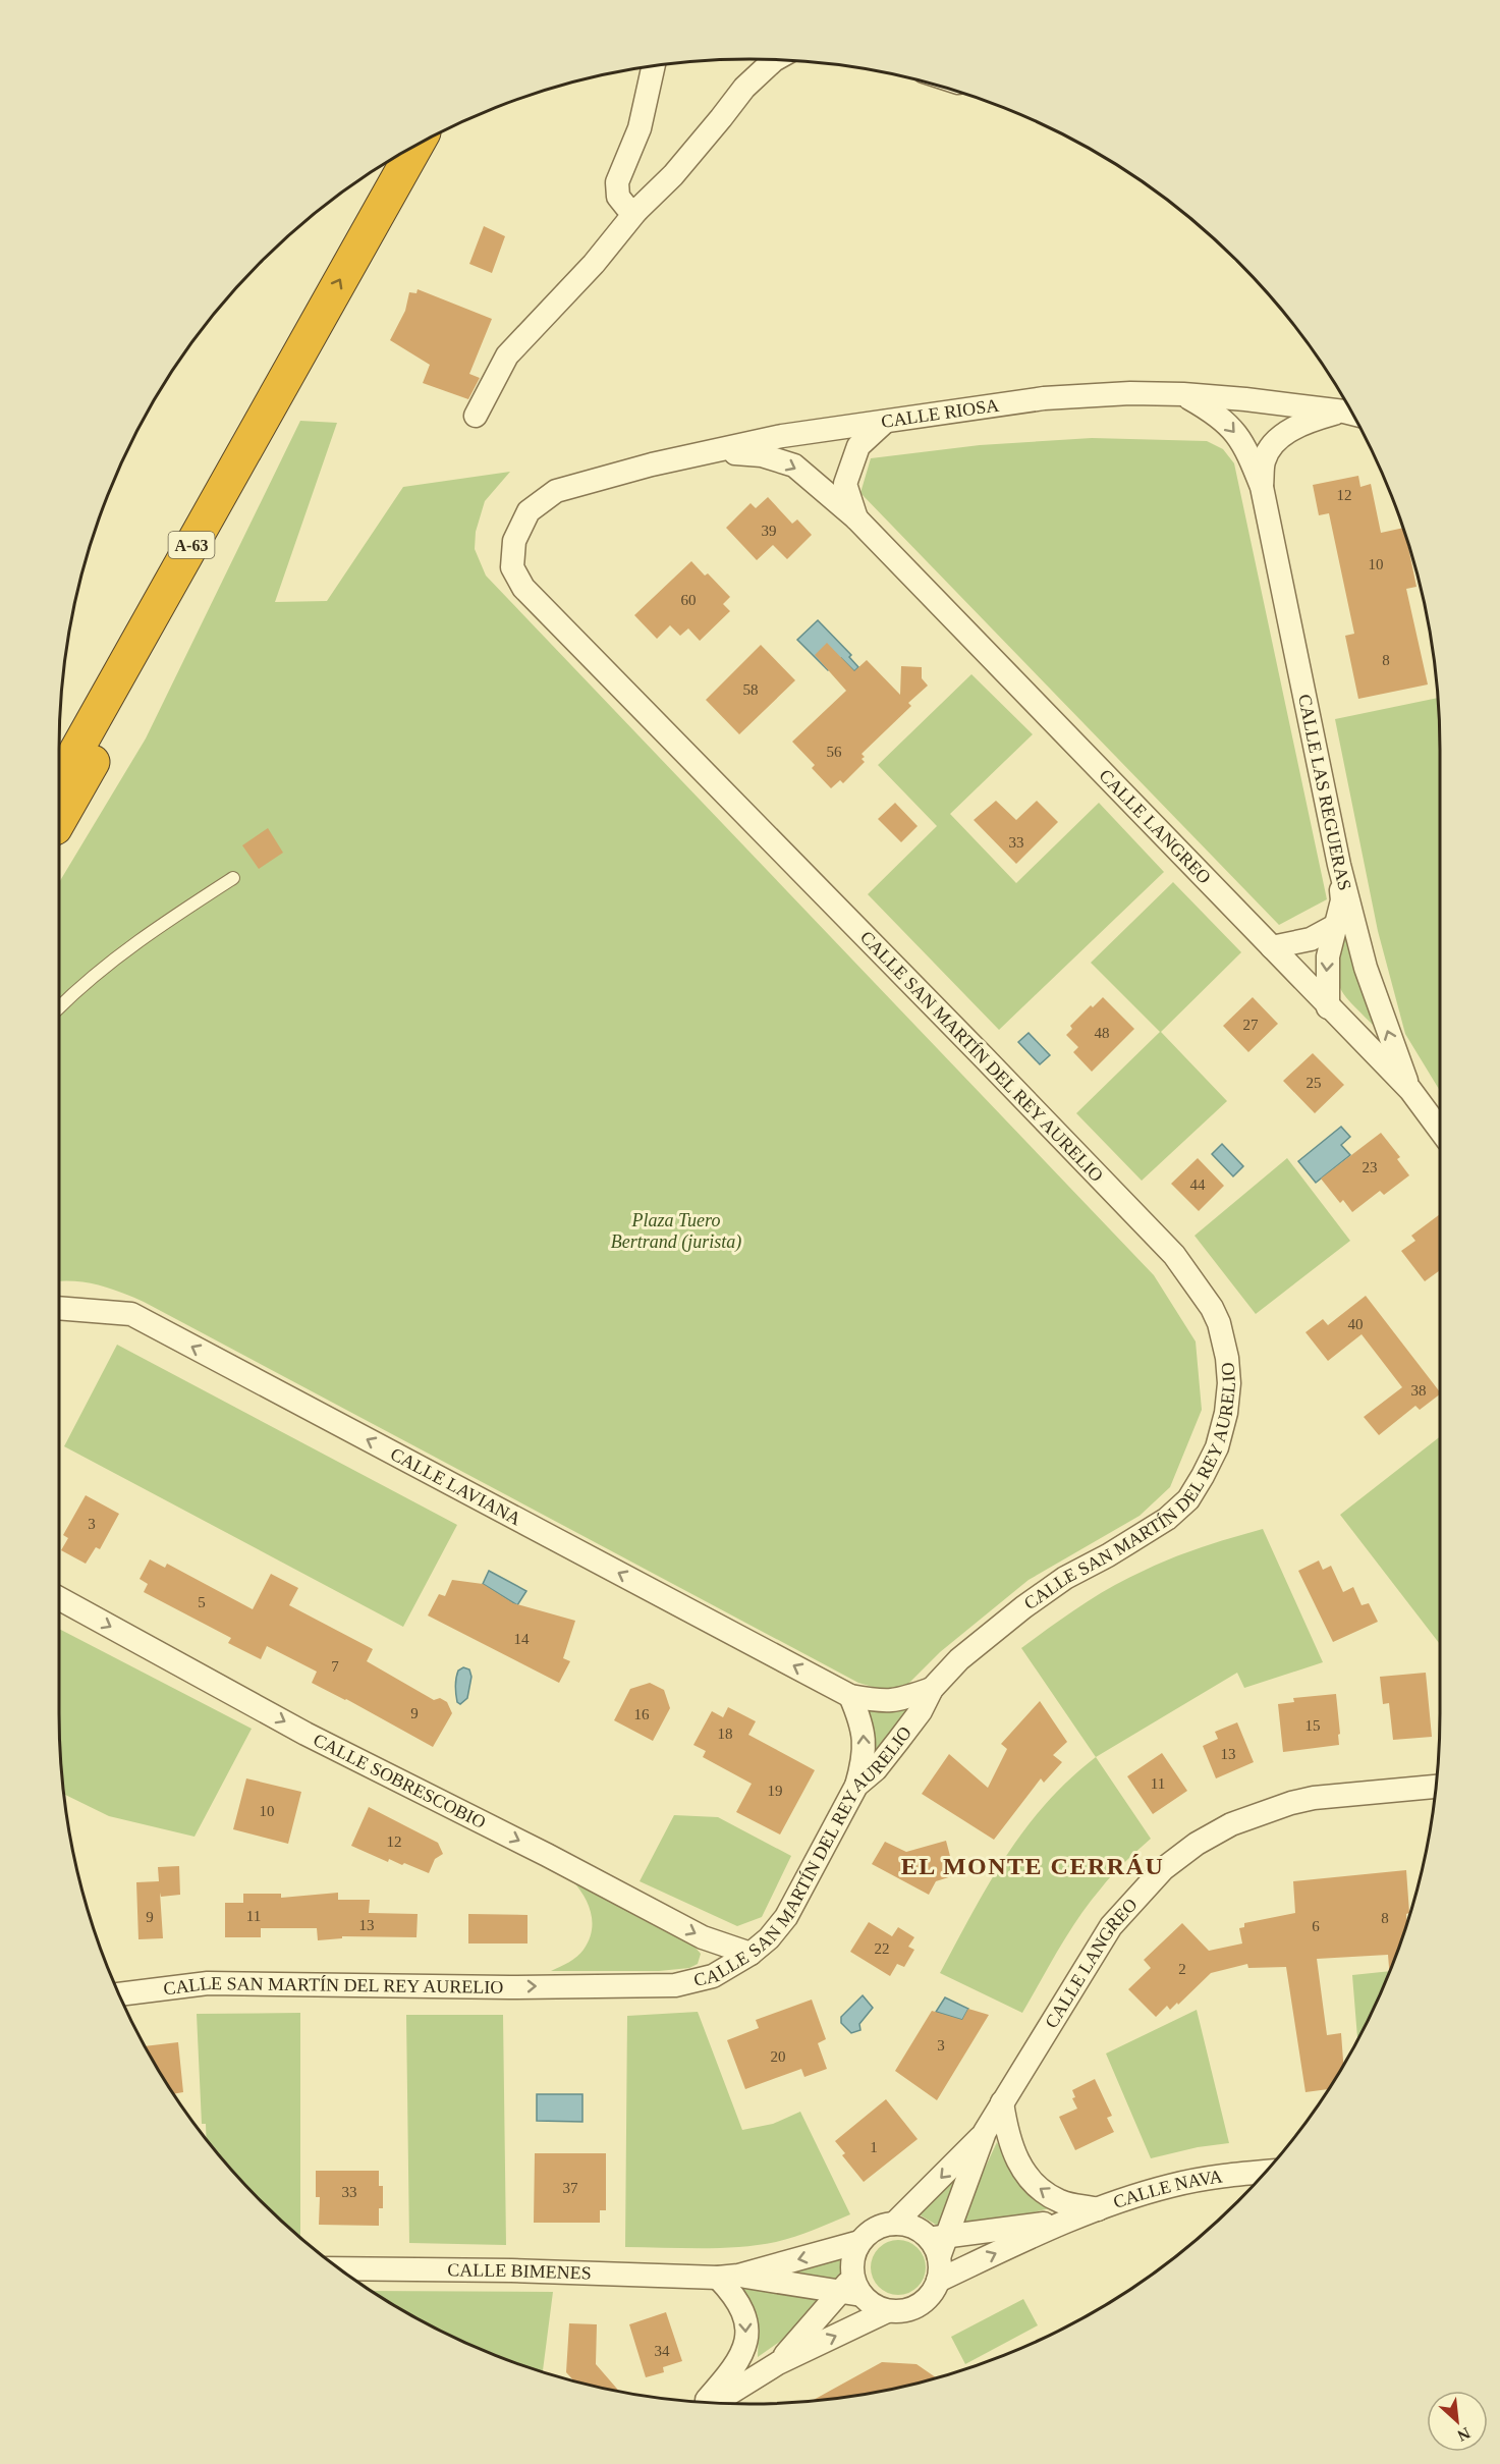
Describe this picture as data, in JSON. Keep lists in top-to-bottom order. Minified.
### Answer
{"streets":{"highway":["A-63"],"street":["CALLE RIOSA","CALLE LAS REGUERAS","CALLE LANGREO","CALLE SAN MARTÍN DEL REY AURELIO","CALLE LAVIANA","CALLE SOBRESCOBIO","CALLE NAVA","CALLE BIMENES"]},"crossings":[["CALLE RIOSA","CALLE LAS REGUERAS"],["CALLE RIOSA","CALLE LANGREO"],["CALLE RIOSA","CALLE SAN MARTÍN DEL REY AURELIO"],["CALLE LAS REGUERAS","CALLE LANGREO"],["CALLE LANGREO","CALLE NAVA"],["CALLE LANGREO","CALLE BIMENES"],["CALLE SAN MARTÍN DEL REY AURELIO","CALLE LAVIANA"],["CALLE SAN MARTÍN DEL REY AURELIO","CALLE SOBRESCOBIO"],["CALLE NAVA","CALLE BIMENES"]],"one_way":["CALLE LAVIANA","CALLE SOBRESCOBIO"],"districts":["EL MONTE CERRÁU"],"parks":["Plaza Tuero Bertrand (jurista)"],"house_numbers":["12","39","10","60","8","58","56","33","27","48","25","23","44","40","38","3","5","14","7","9","16","15","18","13","11","19","10","12","11","9","8","13","6","22","2","3","20","1","37","33","34"],"north":"bottom right"}
